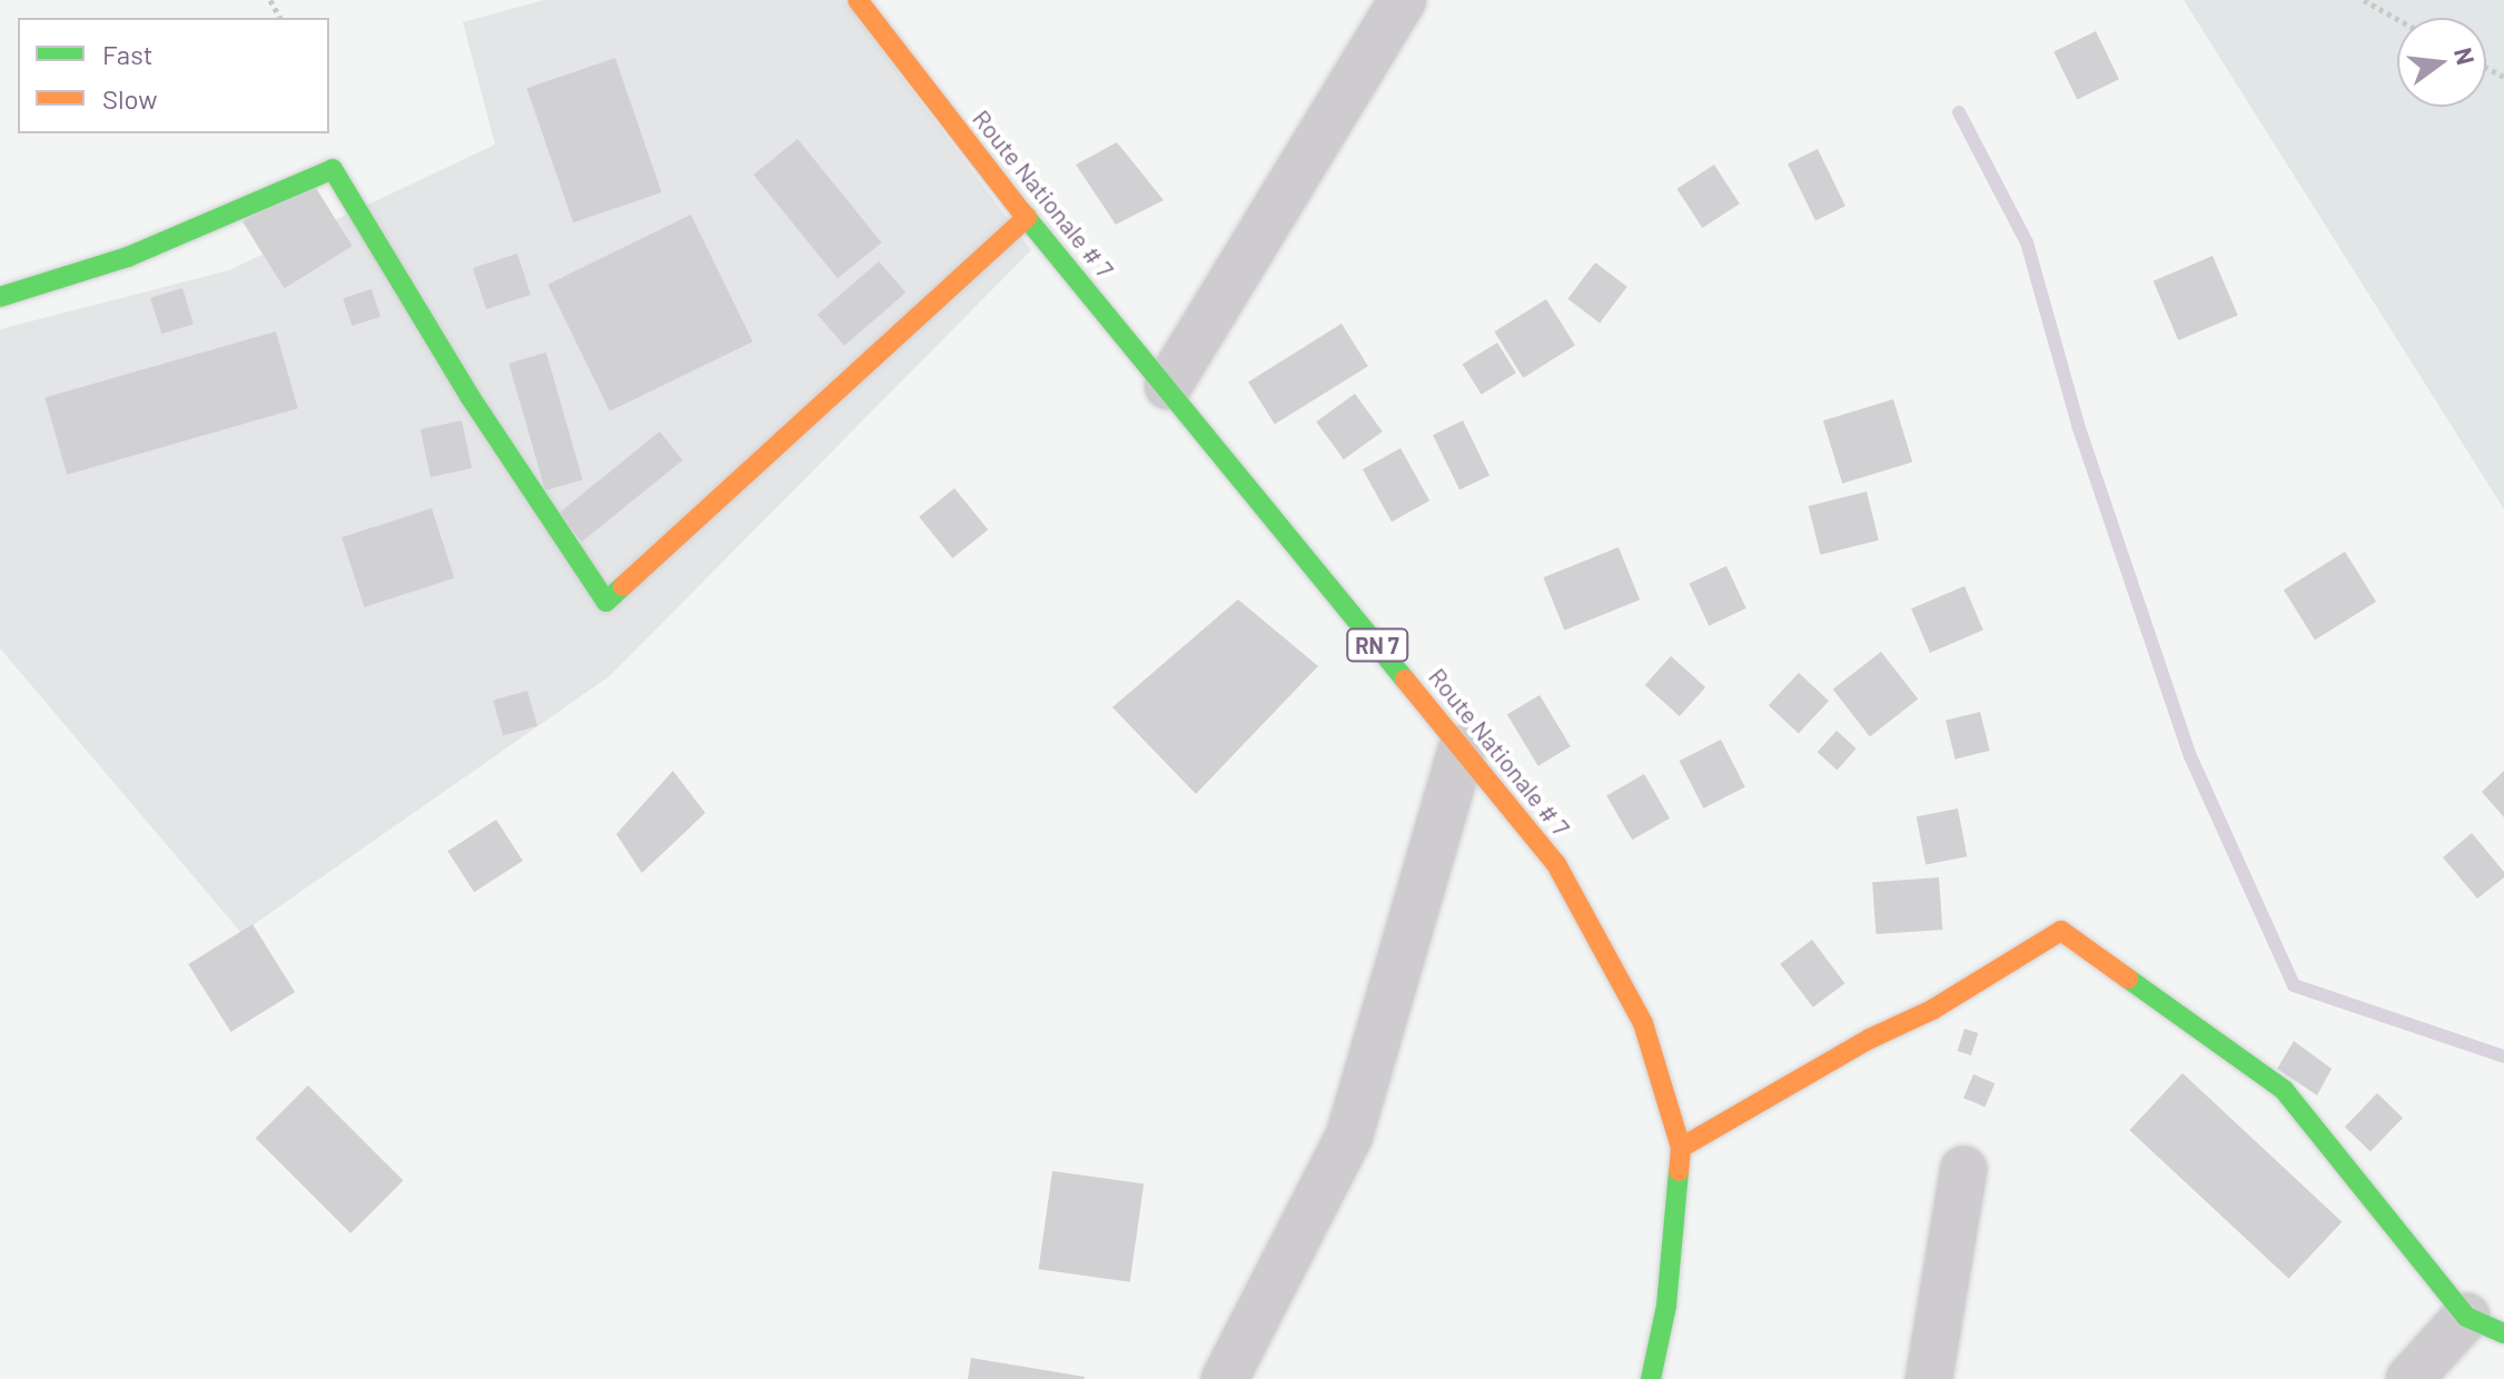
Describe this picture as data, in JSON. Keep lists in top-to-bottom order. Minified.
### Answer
{"streets":{"street":["Route Nationale # 7","RN 7"]},"legend":["Fast","Slow"],"north":"right"}
